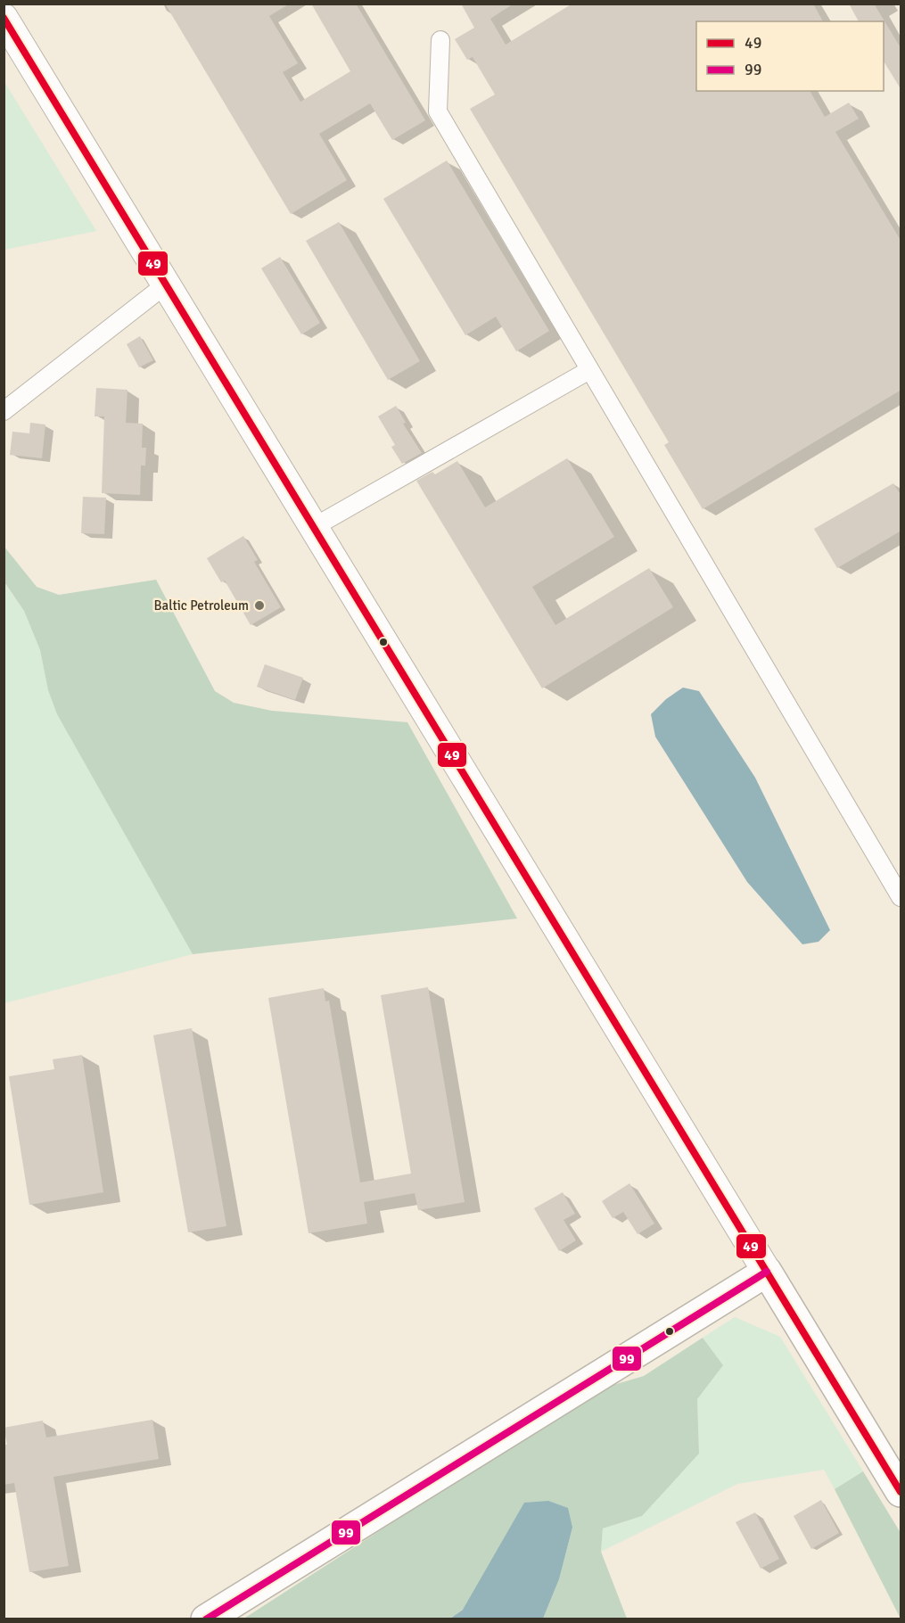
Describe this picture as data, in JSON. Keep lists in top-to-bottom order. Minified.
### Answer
{"places":["Baltic Petroleum"],"lines":["transit line 49","transit line 99"],"legend":["49","99"]}
